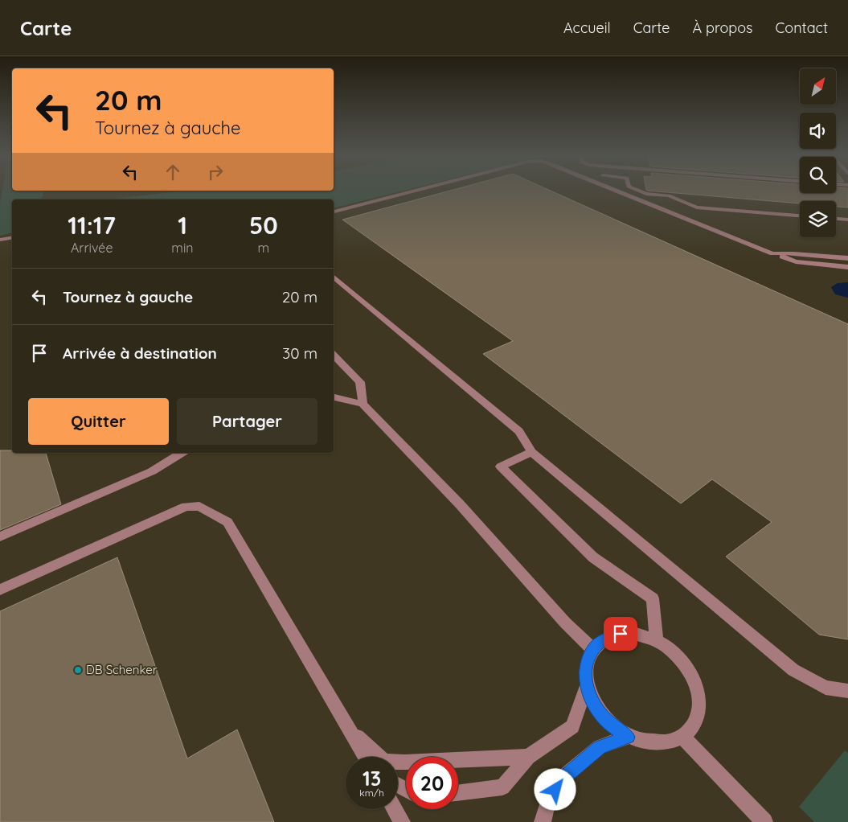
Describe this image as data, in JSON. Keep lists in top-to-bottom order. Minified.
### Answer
{"places":["DB Schenker"],"north":"top right","page":{"header":"Carte","nav":["Accueil","Carte","À propos","Contact"],"turn":["20 m","Tournez à gauche"],"eta":["11:17","Arrivée","1","min","50","m"],"list":[{"name":"Tournez à gauche","value":"20 m"},{"name":"Arrivée à destination","value":"30 m"}],"buttons":["Quitter","Partager"],"speed":"13 km/h","limit":"20"}}
